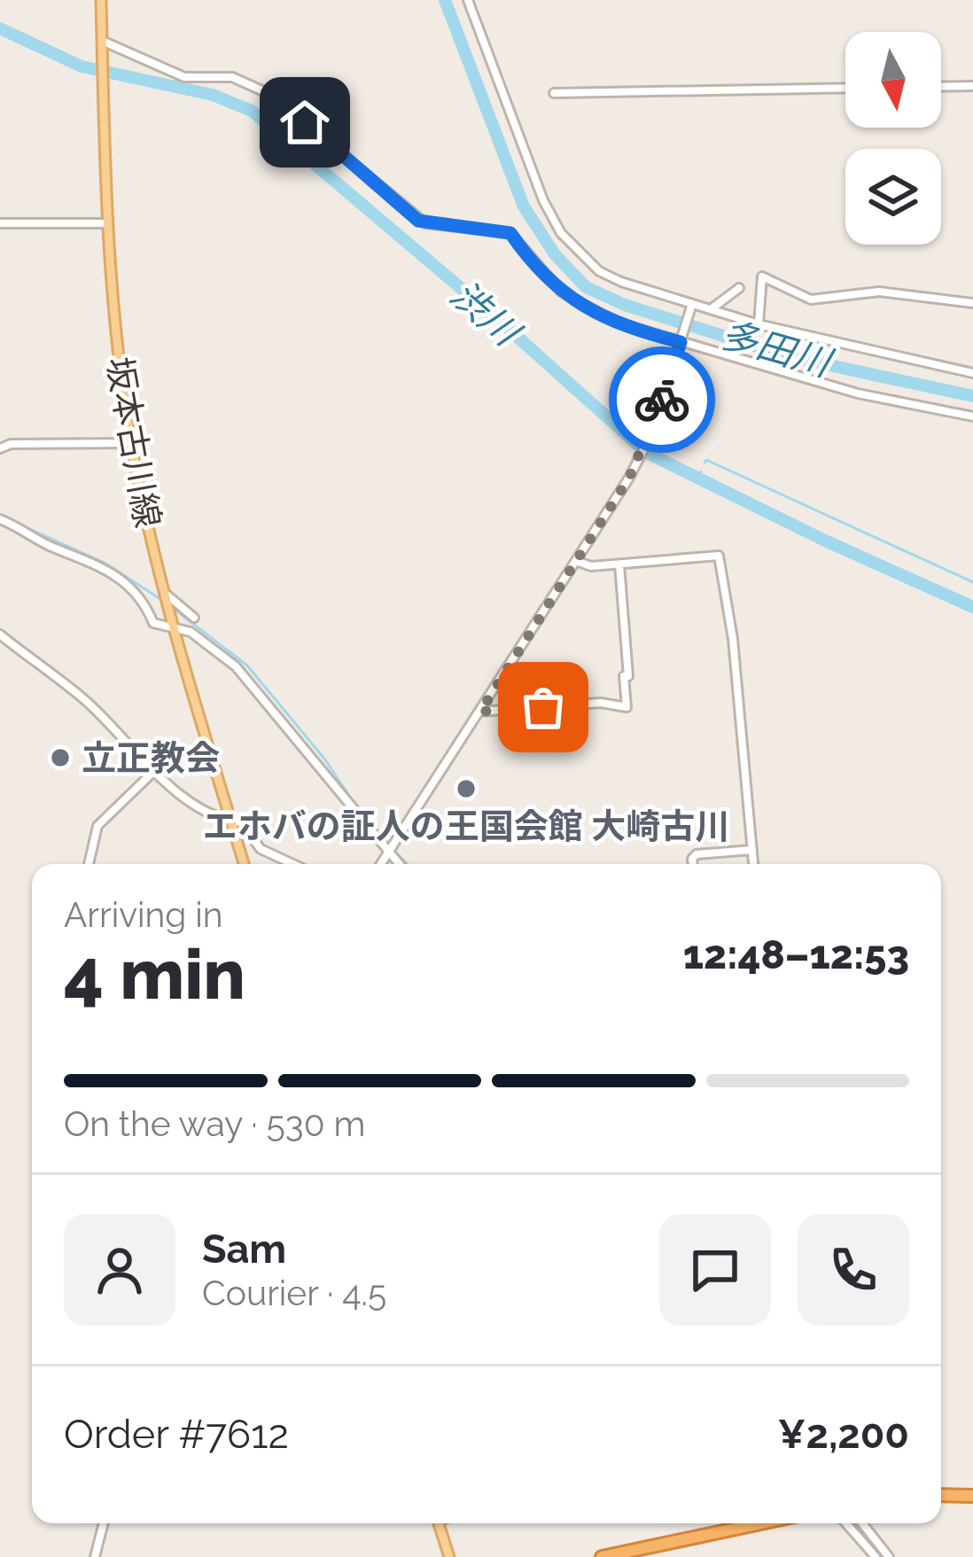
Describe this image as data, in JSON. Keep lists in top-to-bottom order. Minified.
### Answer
{"streets":{"main road":["坂本古川線"]},"water":["渋川","多田川"],"places":["立正教会","エホバの証人の王国会館 大崎古川"],"north":"bottom","page":{"heading":["4 min","Arriving in","12:48–12:53"],"panel":["Sam","Courier · 4.5","Order #7612","¥2,200"],"bar":"On the way · 530 m"}}
